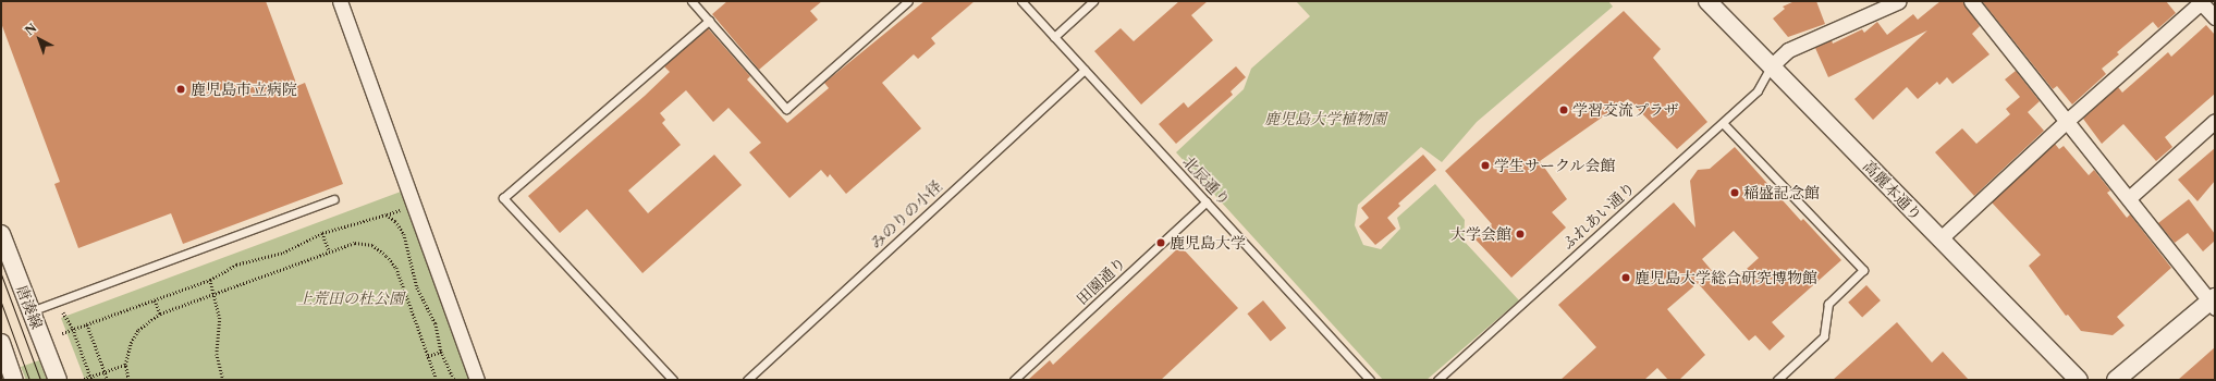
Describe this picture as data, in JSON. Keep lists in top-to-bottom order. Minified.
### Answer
{"streets":{"street":["高麗本通り","唐湊線"],"lane":["北辰通り","みのりの小径","ふれあい通り","田園通り"]},"crossings":[["北辰通り","みのりの小径"],["北辰通り","田園通り"],["高麗本通り","ふれあい通り"]],"parks":["鹿児島大学植物園","上荒田の杜公園"],"places":["鹿児島市立病院","学習交流プラザ","学生サークル会館","稲盛記念館","大学会館","鹿児島大学","鹿児島大学総合研究博物館"],"north":"top left"}
